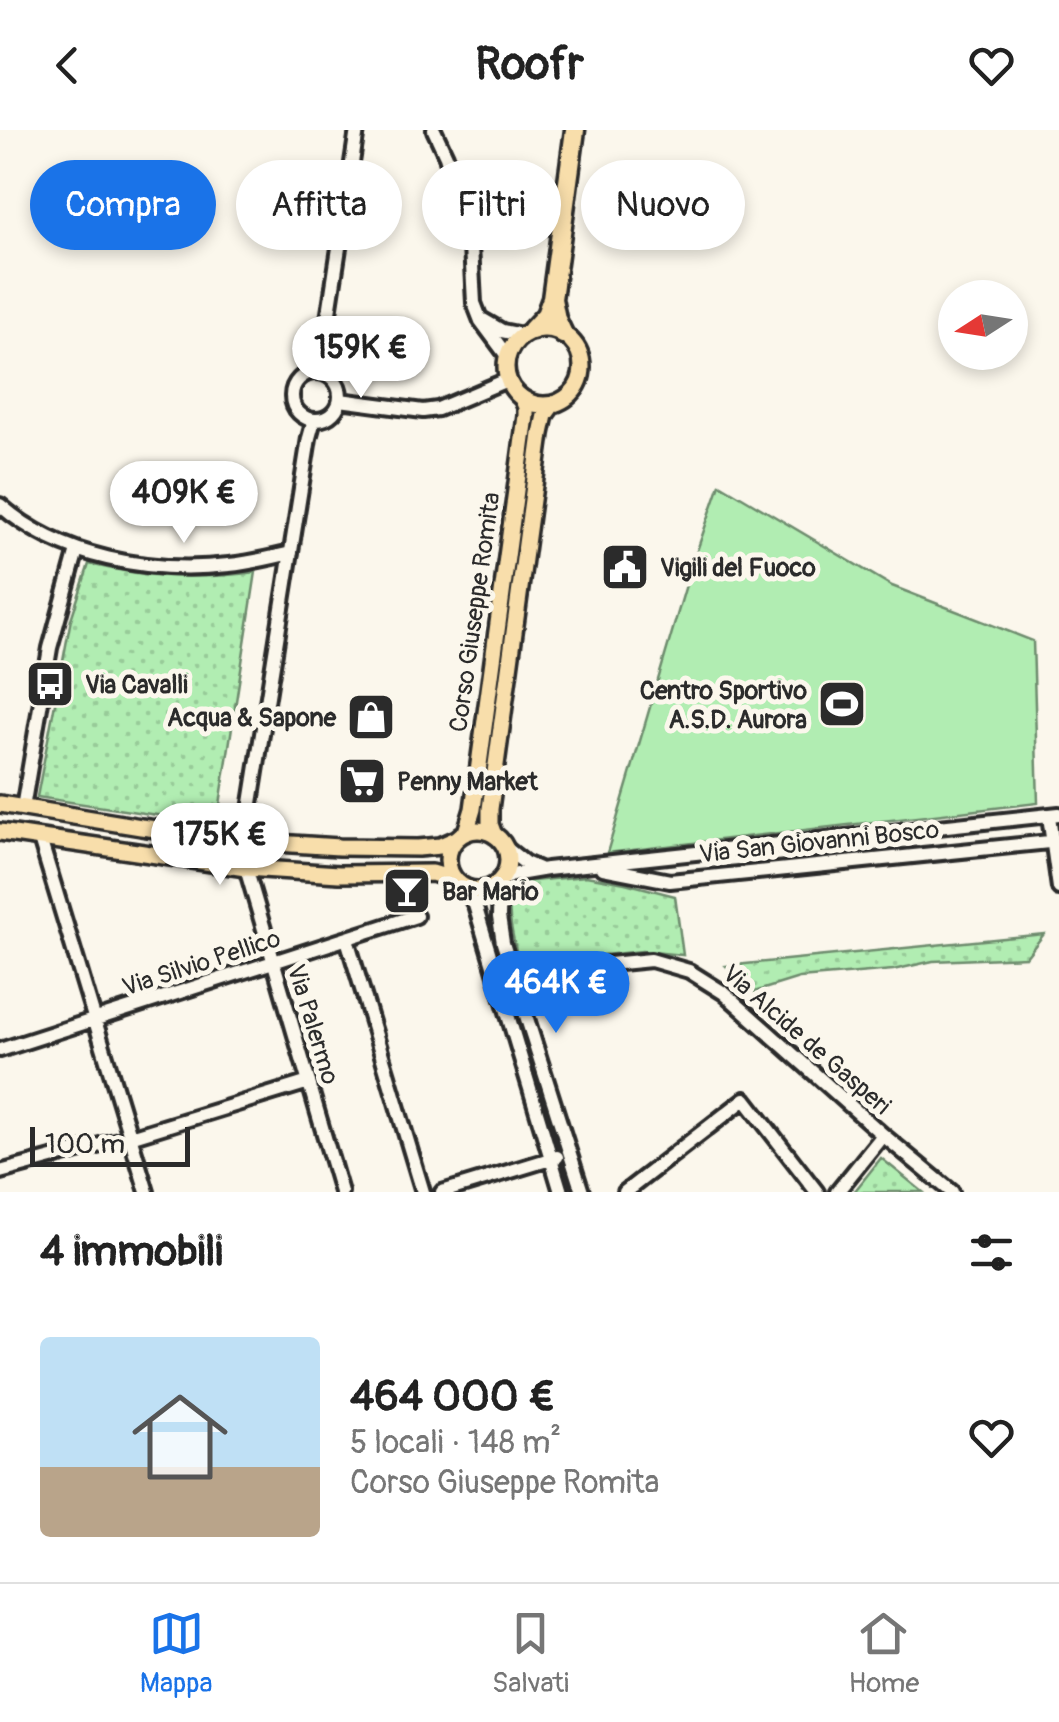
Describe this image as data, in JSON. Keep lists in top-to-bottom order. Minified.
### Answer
{"streets":{"main road":["Corso Giuseppe Romita"],"street":["Via San Giovanni Bosco","Via Silvio Pellico","Via Palermo","Via Alcide de Gasperi"]},"crossings":[["Corso Giuseppe Romita","Via San Giovanni Bosco"],["Via Silvio Pellico","Via Palermo"]],"places":{"public building":["Vigili del Fuoco"],"bus stop":["Via Cavalli"],"sports":["Centro Sportivo A.S.D. Aurora"],"shop":["Acqua & Sapone"],"supermarket":["Penny Market"],"bar":["Bar Mario"]},"scale_bar":"100 m","north":"left","page":{"header":"Roofr","chip":["Compra","Affitta","Filtri","Nuovo"],"price":["159K €","409K €","175K €","464K €"],"scale":"100 m","heading":"4 immobili","list":[{"name":"464 000 €","note":"5 locali · 148 m² · Corso Giuseppe Romita"}],"tabs":["Mappa","Salvati","Home"]}}
